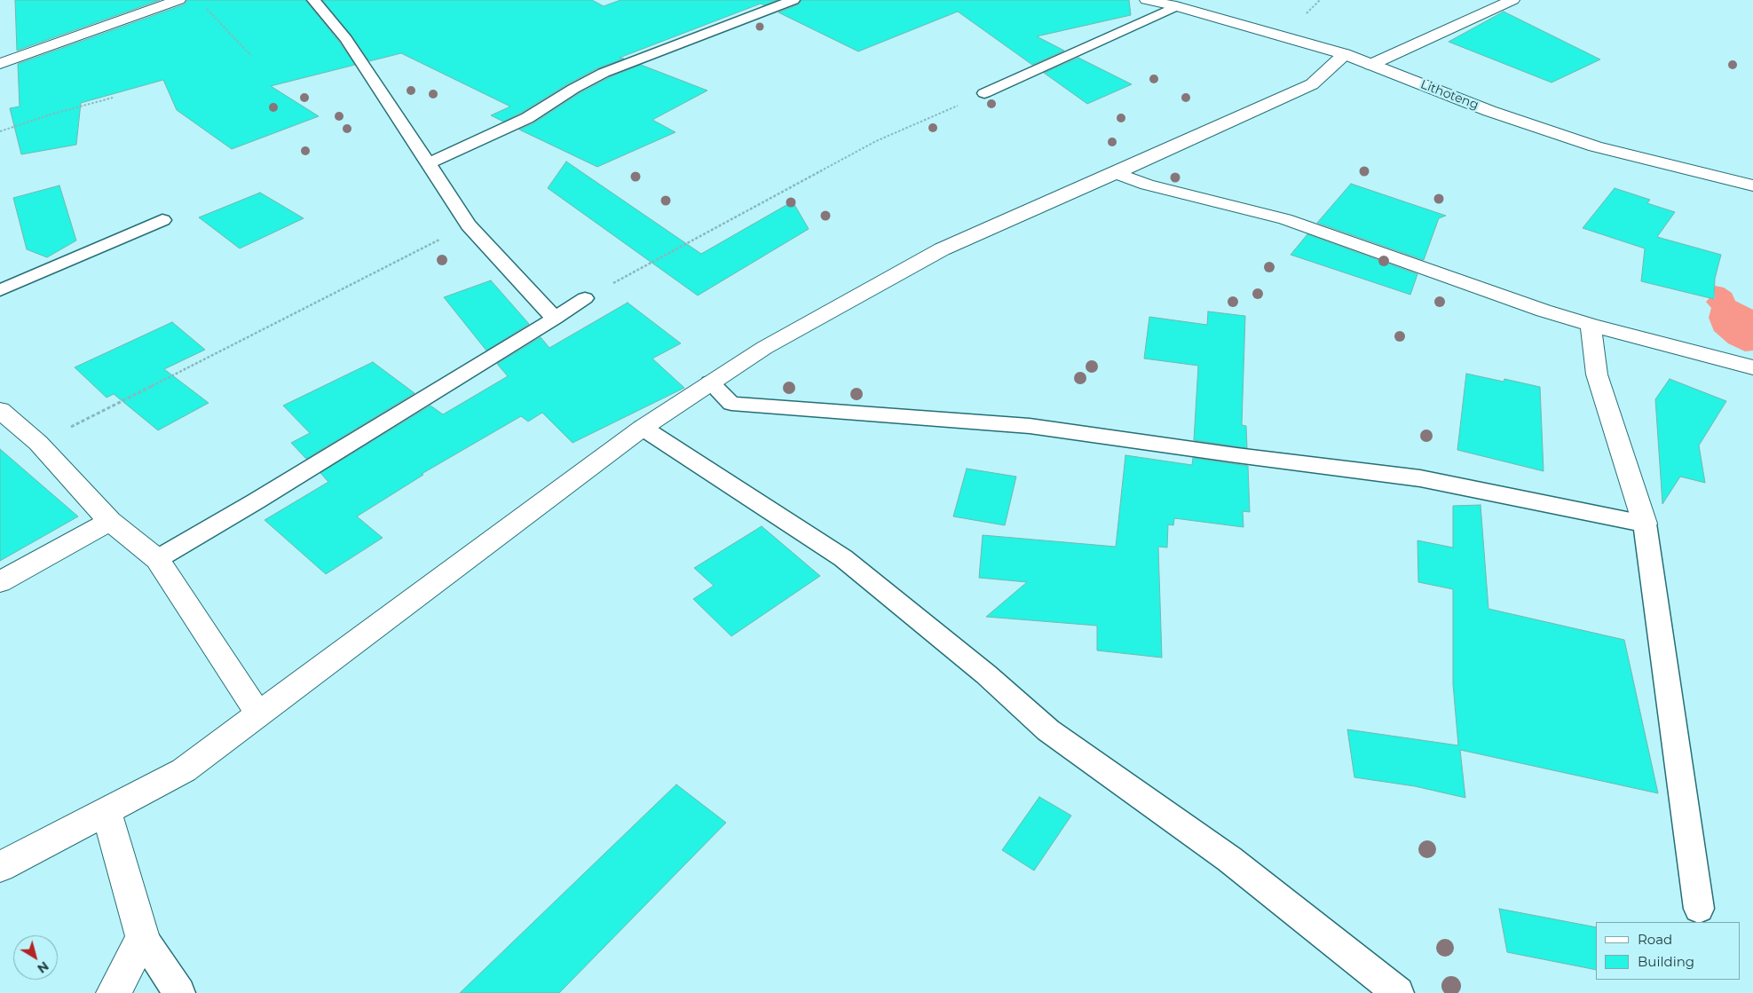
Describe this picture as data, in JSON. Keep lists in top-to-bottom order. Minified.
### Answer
{"streets":{"street":["Lithoteng"]},"legend":["Road","Building"],"north":"bottom right"}
